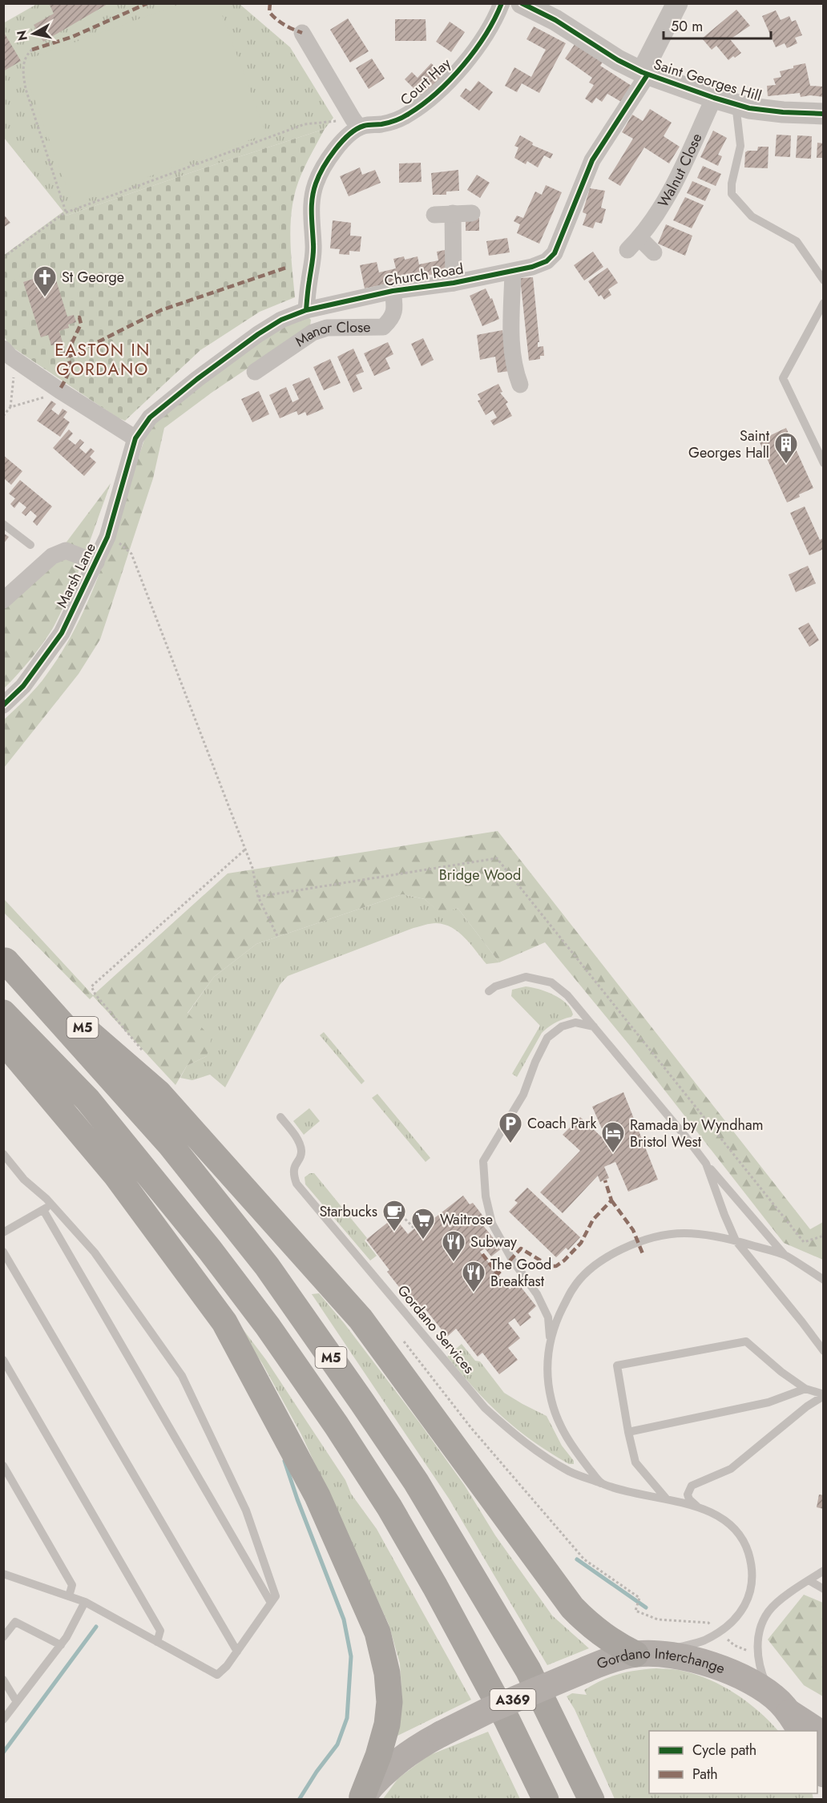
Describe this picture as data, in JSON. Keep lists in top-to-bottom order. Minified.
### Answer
{"streets":{"highway":["M5"],"main road":["Gordano Interchange","A369"],"street":["Saint Georges Hill","Court Hay","Walnut Close","Church Road","Manor Close","Marsh Lane"],"lane":["Gordano Services"]},"crossings":[["Saint Georges Hill","Walnut Close"],["Saint Georges Hill","Church Road"],["Church Road","Manor Close"],["Church Road","Marsh Lane"],["M5","Gordano Services"],["M5","Gordano Interchange"],["Gordano Services","Gordano Interchange"],["Gordano Interchange","A369"]],"districts":["EASTON IN GORDANO"],"parks":["Bridge Wood"],"places":{"church":["St George"],"building":["Saint Georges Hall"],"parking":["Coach Park"],"hotel":["Ramada by Wyndham Bristol West"],"cafe":["Starbucks"],"supermarket":["Waitrose"],"restaurant":["Subway","The Good Breakfast"]},"legend":["Cycle path","Path"],"scale_bar":"50 m","north":"left"}
